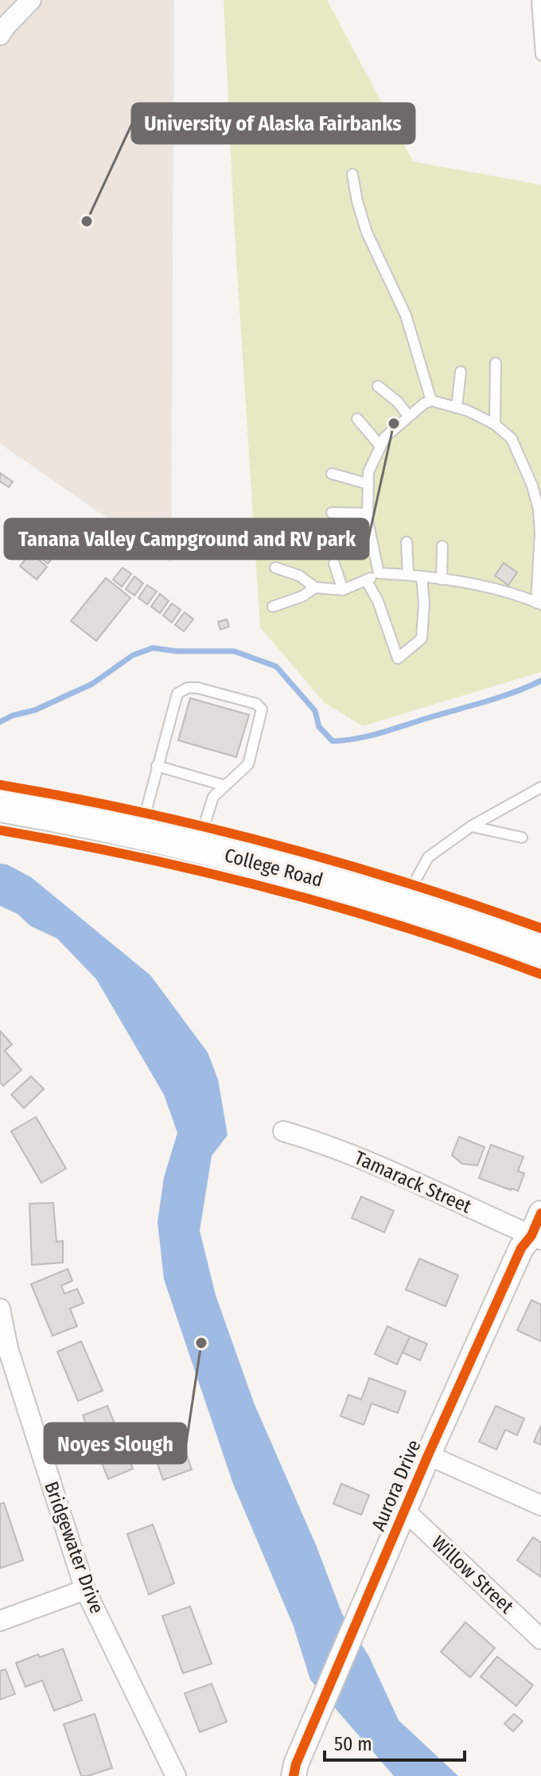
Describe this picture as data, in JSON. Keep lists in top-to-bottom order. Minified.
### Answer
{"streets":{"main road":["College Road"],"street":["Tamarack Street","Aurora Drive","Bridgewater Drive","Willow Street"]},"crossings":[["Tamarack Street","Aurora Drive"],["Aurora Drive","Willow Street"]],"places":["University of Alaska Fairbanks","Tanana Valley Campground and RV park","Noyes Slough"],"scale_bar":"50 m"}
